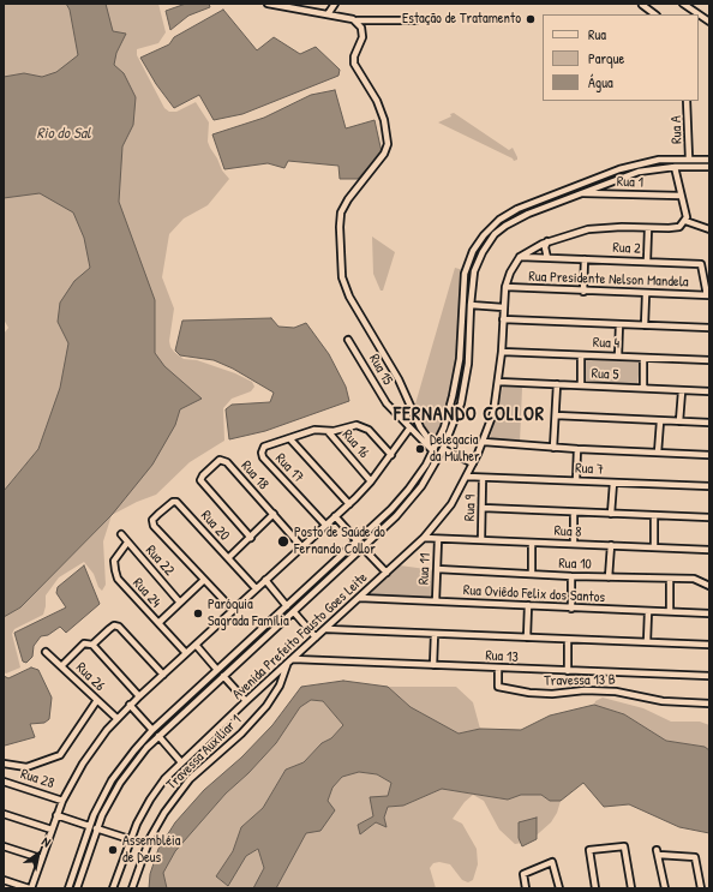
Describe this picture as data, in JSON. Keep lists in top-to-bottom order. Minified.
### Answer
{"streets":{"street":["Rua A","Rua 1","Rua 2","Rua Presidente Nelson Mandela","Rua 4","Rua 15","Rua 5","Rua 16","Rua 17","Rua 7","Rua 18","Rua 9","Rua 20","Rua 8","Rua 22","Rua 10","Rua 11","Rua 24","Rua Oviêdo Felix dos Santos","Avenida Prefeito Fausto Goes Leite","Rua 13","Rua 26","Travessa 13 B","Travessa Auxiliar 1","Rua 28"]},"crossings":[["Rua 2","Rua Presidente Nelson Mandela"],["Rua 2","Avenida Prefeito Fausto Goes Leite"],["Rua Presidente Nelson Mandela","Avenida Prefeito Fausto Goes Leite"],["Rua 4","Avenida Prefeito Fausto Goes Leite"],["Rua 5","Avenida Prefeito Fausto Goes Leite"],["Rua 16","Rua 17"],["Rua 7","Rua 9"],["Rua 7","Avenida Prefeito Fausto Goes Leite"],["Rua 9","Rua 8"],["Rua 8","Rua 11"],["Rua 8","Avenida Prefeito Fausto Goes Leite"],["Rua 22","Rua 24"],["Rua 10","Rua 11"],["Rua 11","Rua Oviêdo Felix dos Santos"],["Rua Oviêdo Felix dos Santos","Avenida Prefeito Fausto Goes Leite"],["Avenida Prefeito Fausto Goes Leite","Rua 13"],["Avenida Prefeito Fausto Goes Leite","Travessa Auxiliar 1"],["Rua 13","Travessa 13 B"]],"districts":["FERNANDO COLLOR"],"water":["Rio do Sal"],"places":["Estação de Tratamento","Delegacia da Mulher","Posto de Saúde do Fernando Collor","Paróquia Sagrada Família","Assembléia de Deus"],"legend":["Rua","Parque","Água"],"north":"top right"}
